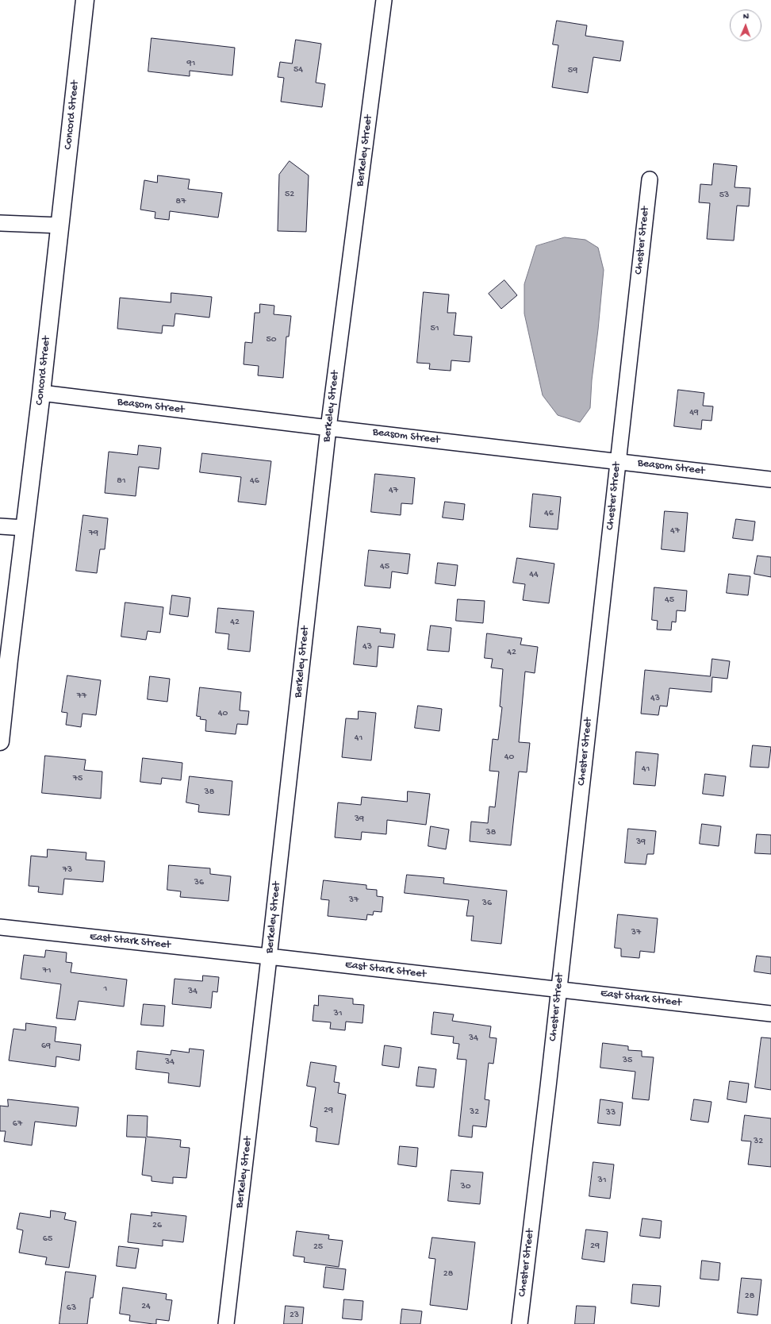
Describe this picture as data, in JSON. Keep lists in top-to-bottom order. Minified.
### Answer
{"streets":{"main road":["Concord Street"],"street":["Berkeley Street","Chester Street","Beasom Street","East Stark Street"]},"crossings":[["Concord Street","Beasom Street"],["Berkeley Street","Beasom Street"],["Berkeley Street","East Stark Street"],["Chester Street","Beasom Street"],["Chester Street","East Stark Street"]],"house_numbers":["91","54","59","52","53","87","51","50","49","81","46","47","46","47","79","45","44","45","42","43","42","77","43","40","41","40","41","75","38","39","38","39","73","36","37","36","37","71","1","34","31","34","69","35","34","29","32","33","67","32","31","30","26","65","29","25","28","28","24","63","23"],"north":"top"}
